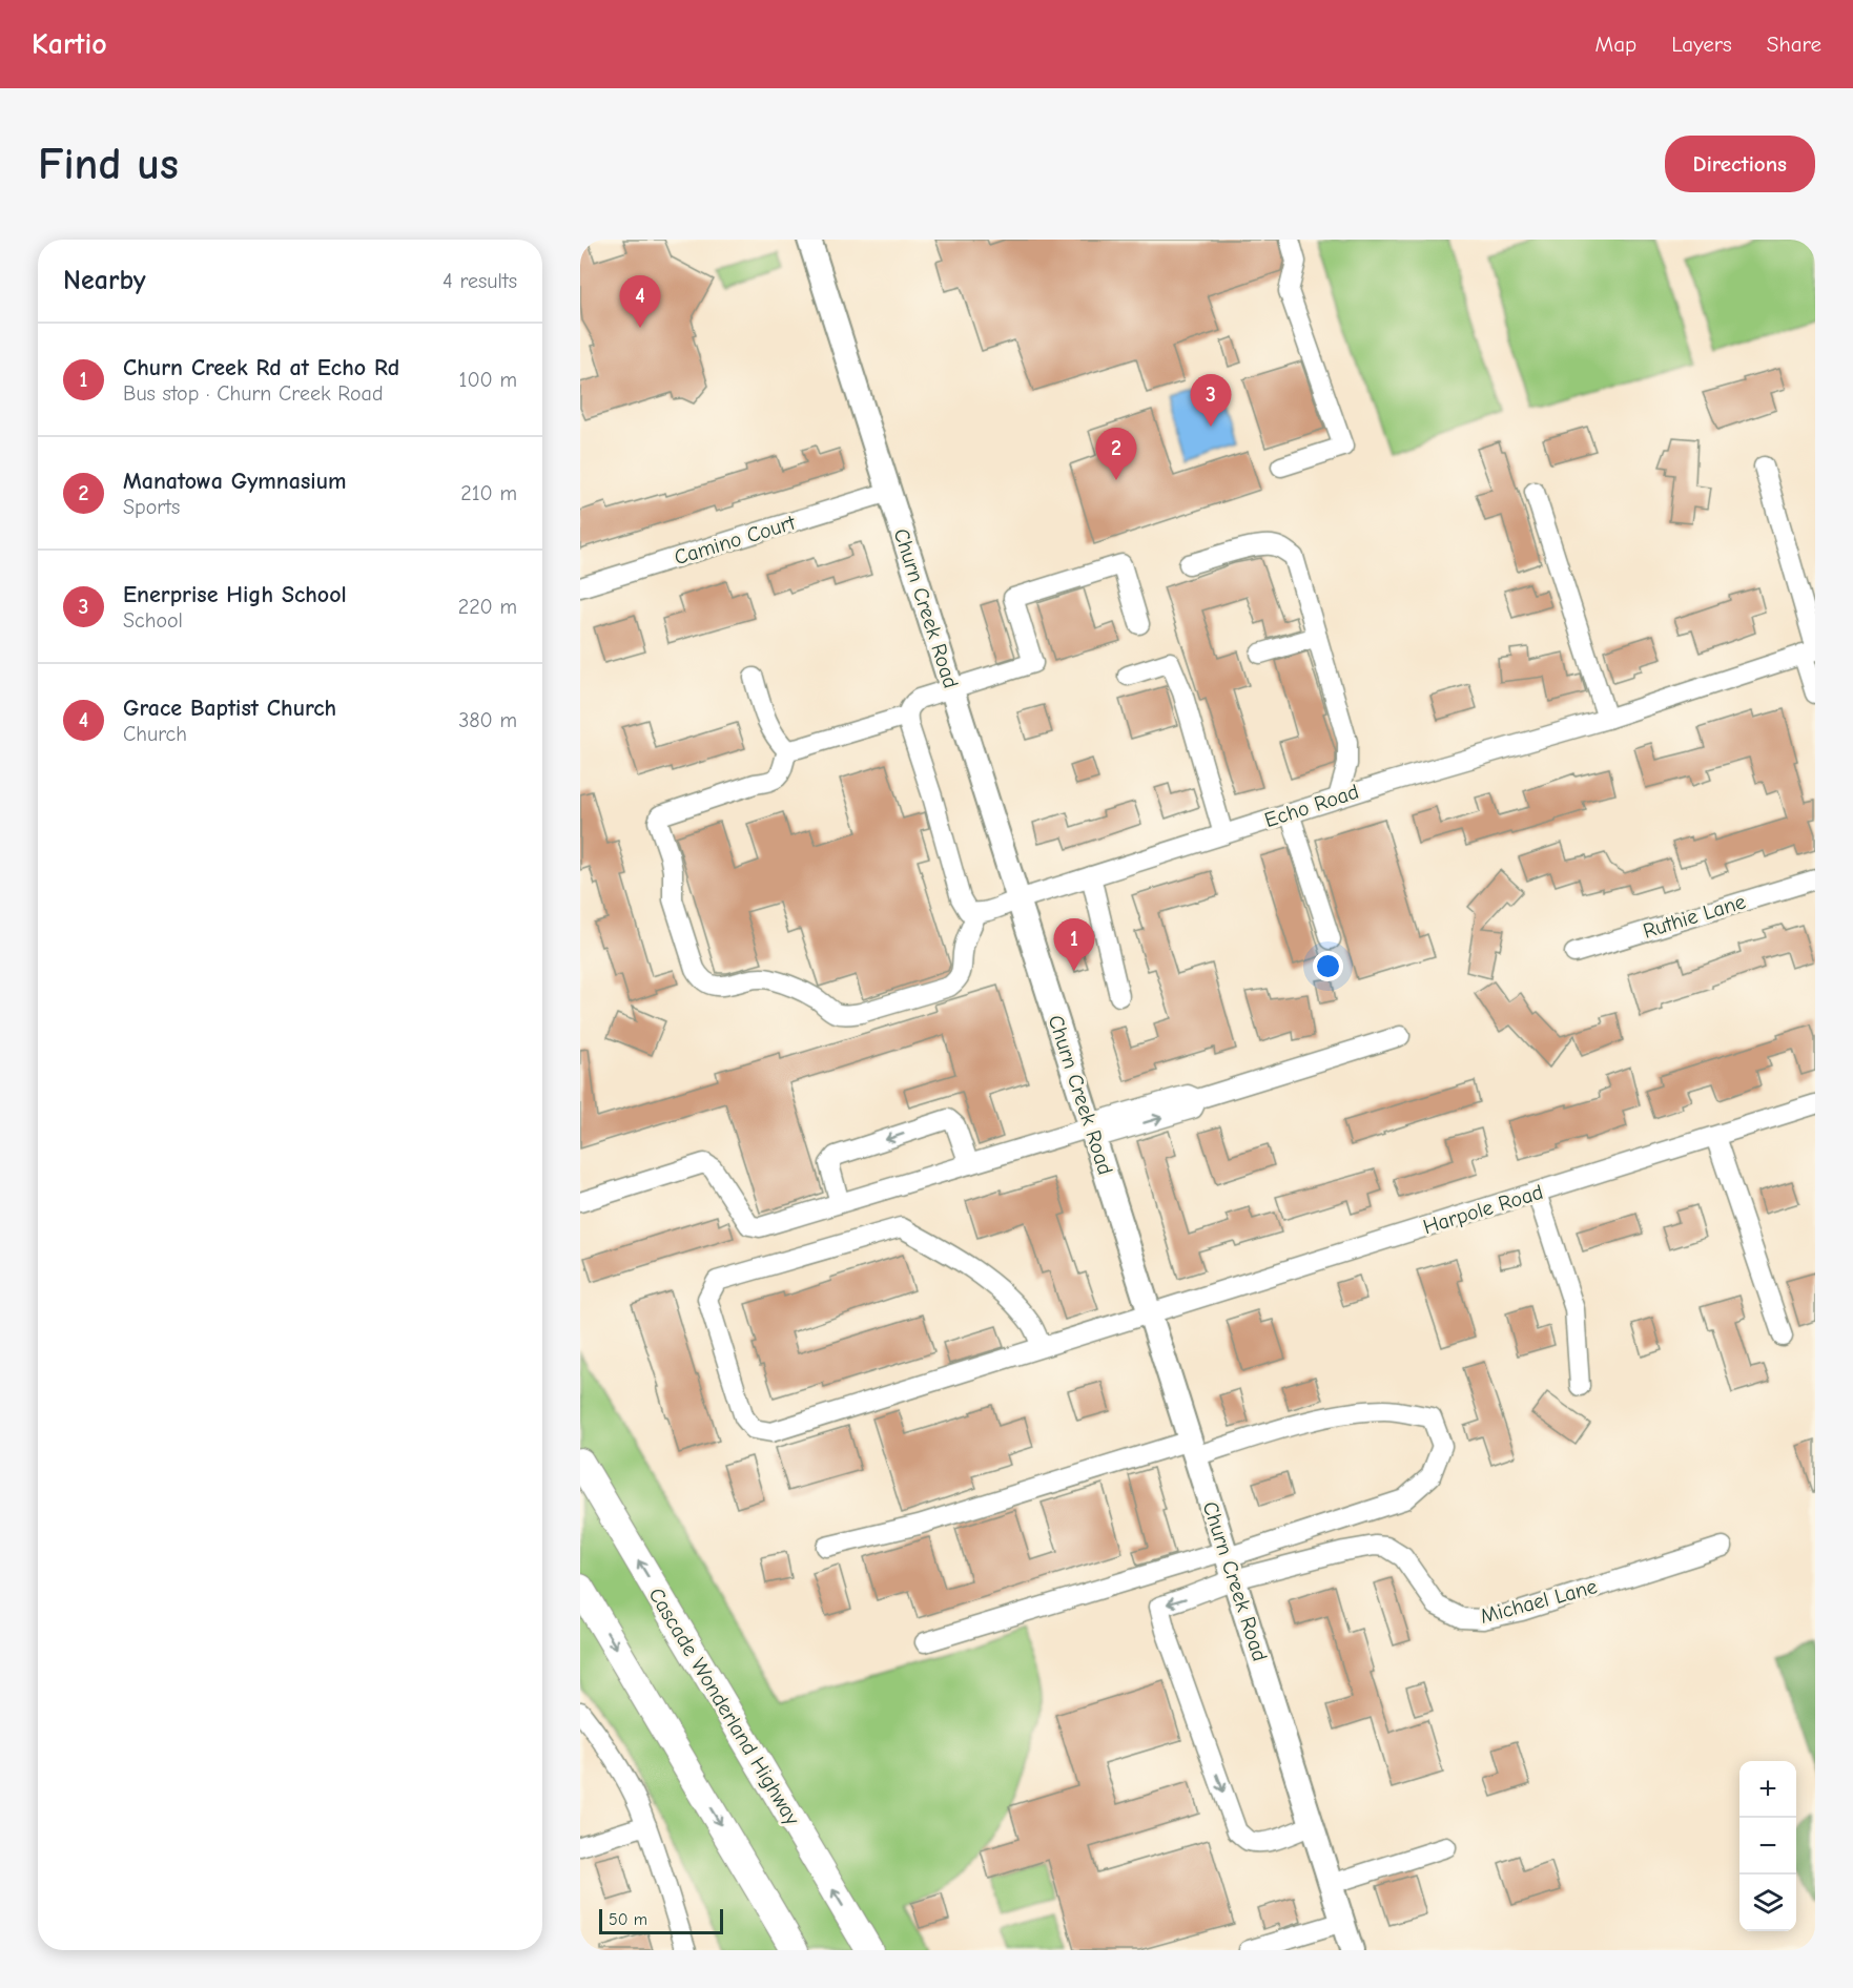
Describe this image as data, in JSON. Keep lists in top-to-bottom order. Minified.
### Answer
{"streets":{"highway":["Cascade Wonderland Highway"],"main road":["Churn Creek Road"],"street":["Camino Court","Echo Road","Ruthie Lane","Harpole Road","Michael Lane"]},"crossings":[["Camino Court","Churn Creek Road"],["Churn Creek Road","Echo Road"],["Churn Creek Road","Harpole Road"],["Churn Creek Road","Michael Lane"]],"scale_bar":"50 m","page":{"header":"Kartio","nav":["Map","Layers","Share"],"buttons":"Directions","title":"Find us","heading":["Nearby","4 results"],"pins":["4","3","2","1"],"list":[{"mark":"1","name":"Churn Creek Rd at Echo Rd","note":"Bus stop · Churn Creek Road","value":"100 m"},{"mark":"2","name":"Manatowa Gymnasium","note":"Sports","value":"210 m"},{"mark":"3","name":"Enerprise High School","note":"School","value":"220 m"},{"mark":"4","name":"Grace Baptist Church","note":"Church","value":"380 m"}],"map_buttons":["+","−"],"scale":"50 m"}}
